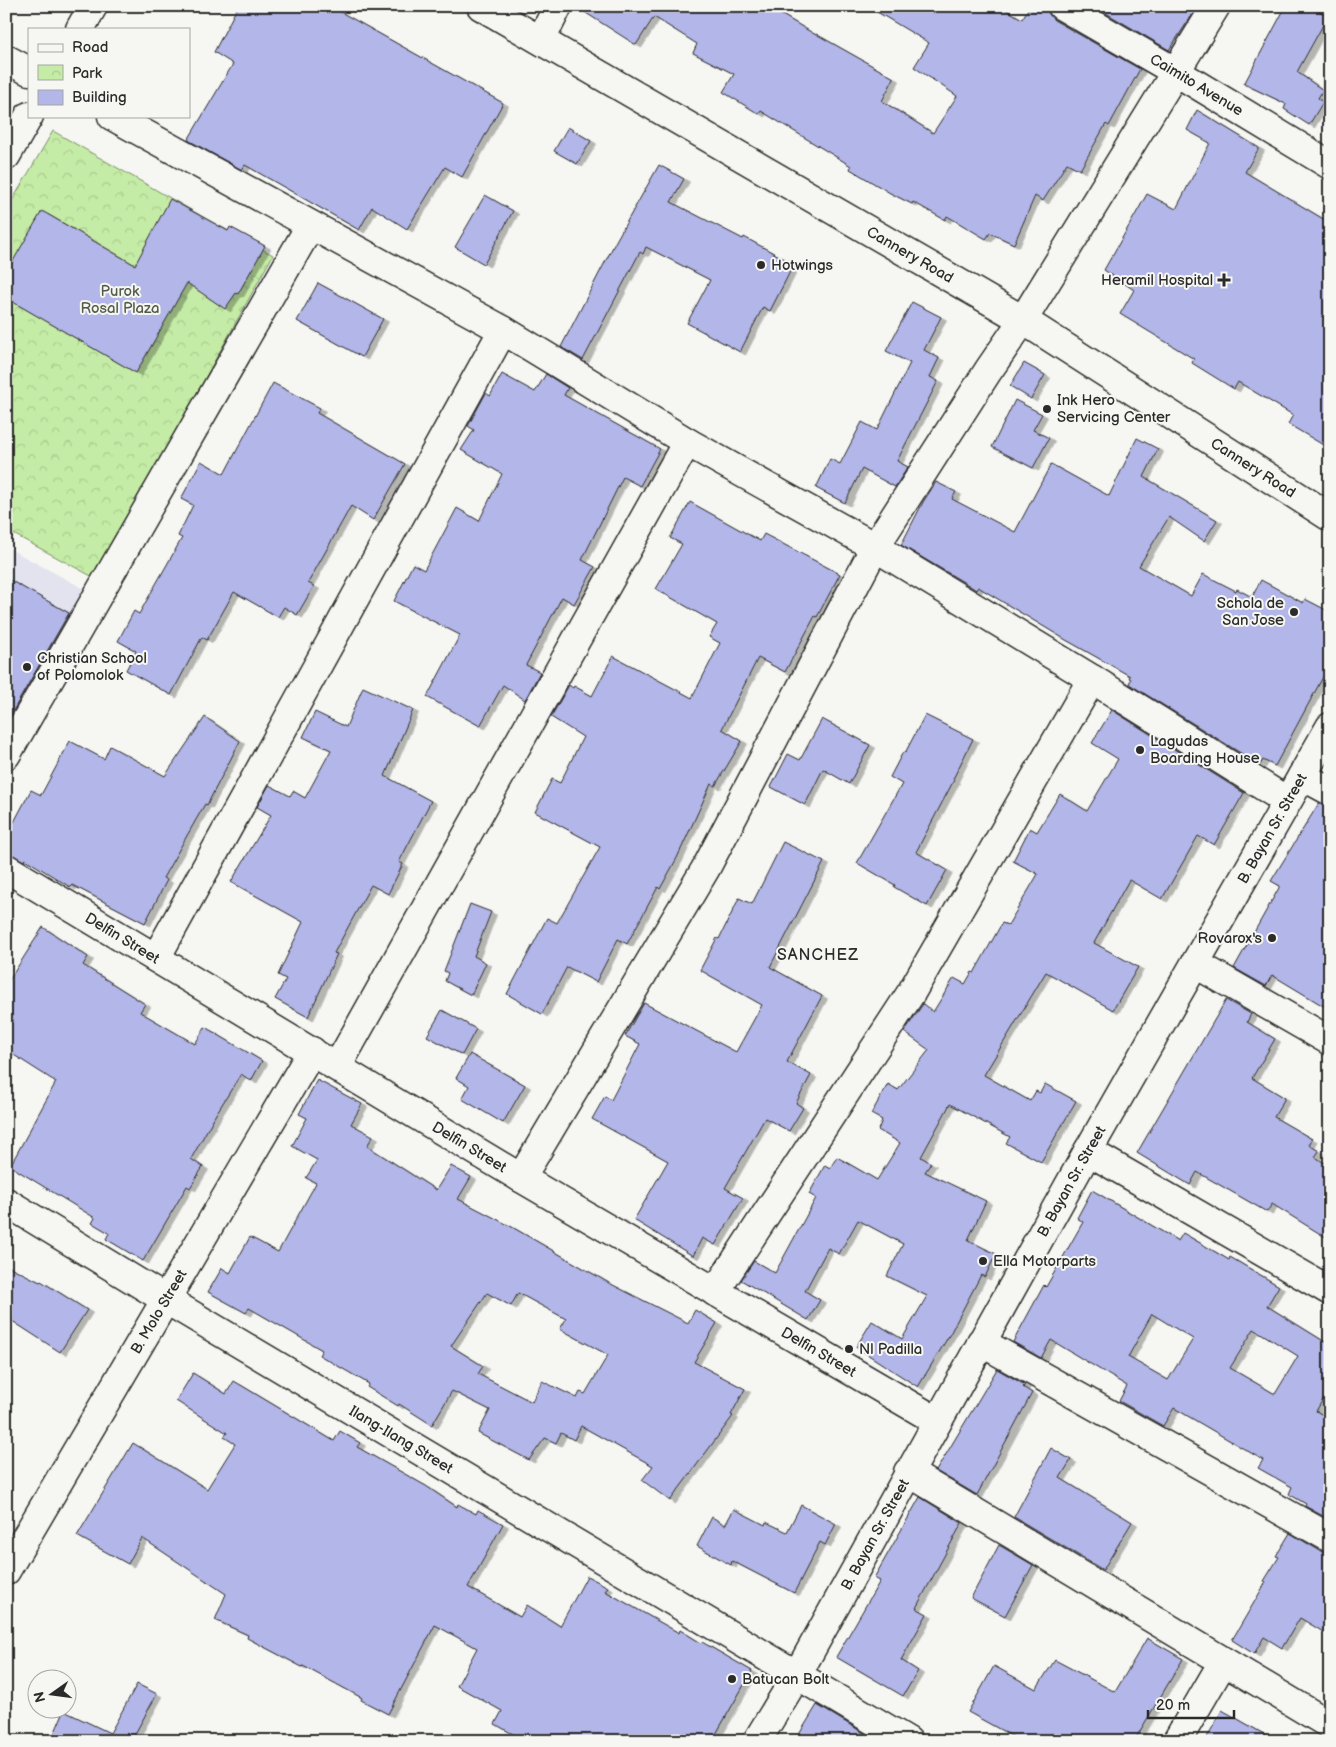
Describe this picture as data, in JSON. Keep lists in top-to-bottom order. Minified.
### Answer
{"streets":{"street":["Caimito Avenue","Cannery Road","B. Bayan Sr. Street","Delfin Street","B. Molo Street","Ilang-Ilang Street"]},"crossings":[["B. Bayan Sr. Street","Delfin Street"],["B. Bayan Sr. Street","Ilang-Ilang Street"],["Delfin Street","B. Molo Street"],["B. Molo Street","Ilang-Ilang Street"]],"districts":["SANCHEZ"],"parks":["Purok Rosal Plaza"],"places":{"other":["Hotwings","Ink Hero Servicing Center","Schola de San Jose","Christian School of Polomolok","Lagudas Boarding House","Rovarox's","Ella Motorparts","Nl Padilla","Batucan Bolt"],"health":["Heramil Hospital"]},"legend":["Road","Park","Building"],"scale_bar":"20 m","north":"left"}
